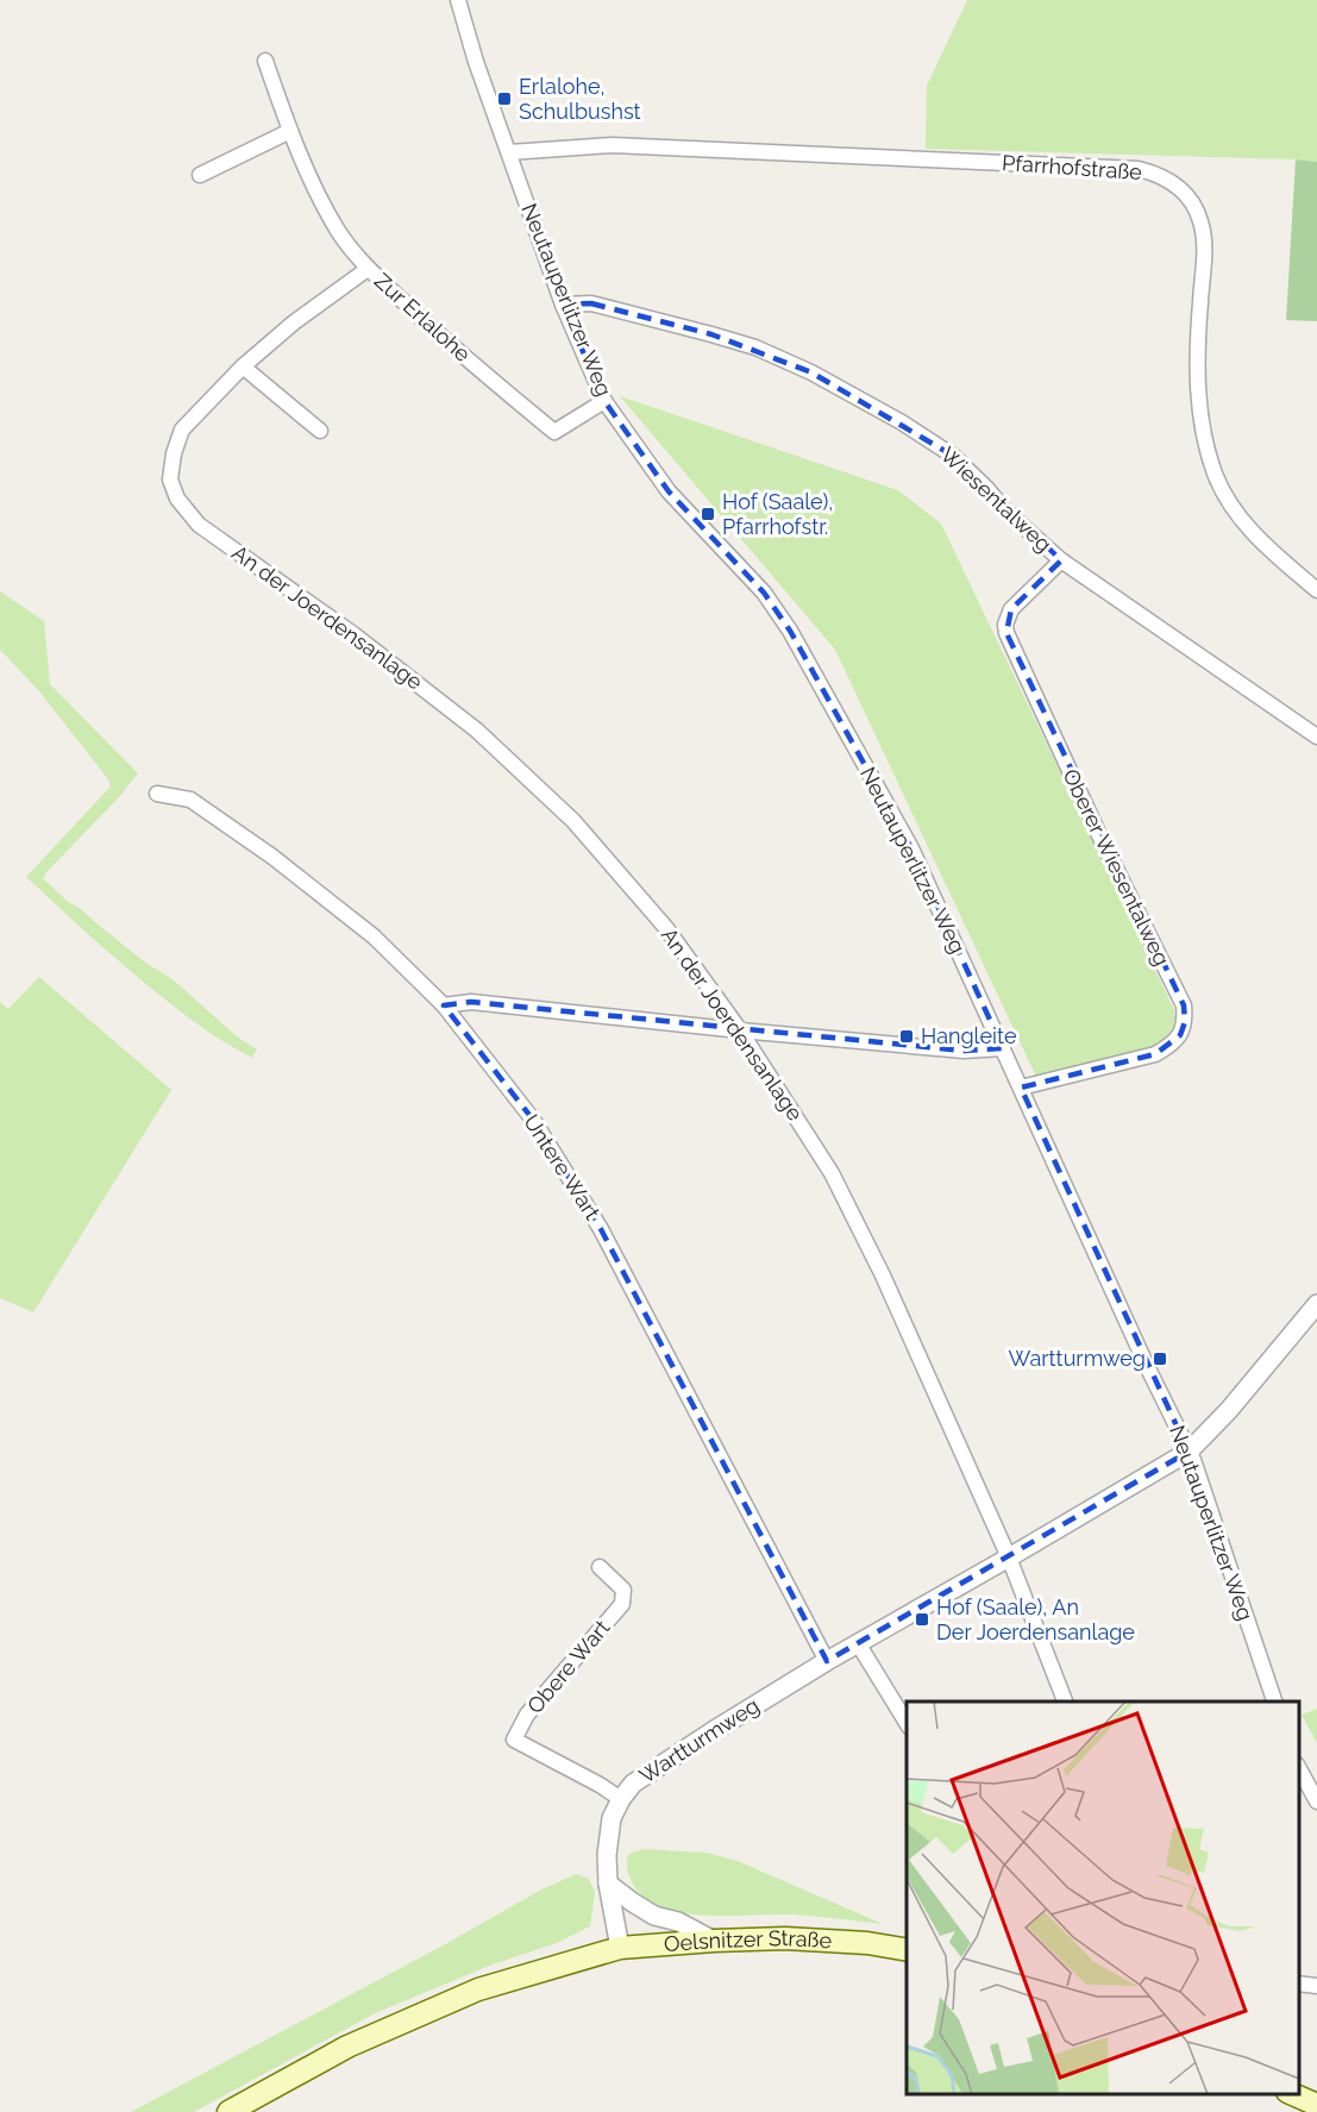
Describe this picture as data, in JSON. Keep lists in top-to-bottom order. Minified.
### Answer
{"streets":{"main road":["Oelsnitzer Straße"],"street":["Pfarrhofstraße","Neutauperlitzer Weg","Zur Erlalohe","Wiesentalweg","An der Joerdensanlage","Oberer Wiesentalweg","Untere Wart","Obere Wart","Wartturmweg"]},"crossings":[["Pfarrhofstraße","Neutauperlitzer Weg"],["Neutauperlitzer Weg","Zur Erlalohe"],["Neutauperlitzer Weg","Wiesentalweg"],["Neutauperlitzer Weg","Oberer Wiesentalweg"],["Neutauperlitzer Weg","Wartturmweg"],["Zur Erlalohe","An der Joerdensanlage"],["Wiesentalweg","Oberer Wiesentalweg"],["An der Joerdensanlage","Wartturmweg"],["Untere Wart","Wartturmweg"],["Obere Wart","Wartturmweg"],["Wartturmweg","Oelsnitzer Straße"]],"places":{"transit":["Erlalohe, Schulbushst","Hof (Saale), Pfarrhofstr.","Hangleite","Wartturmweg","Hof (Saale), An Der Joerdensanlage"]}}
